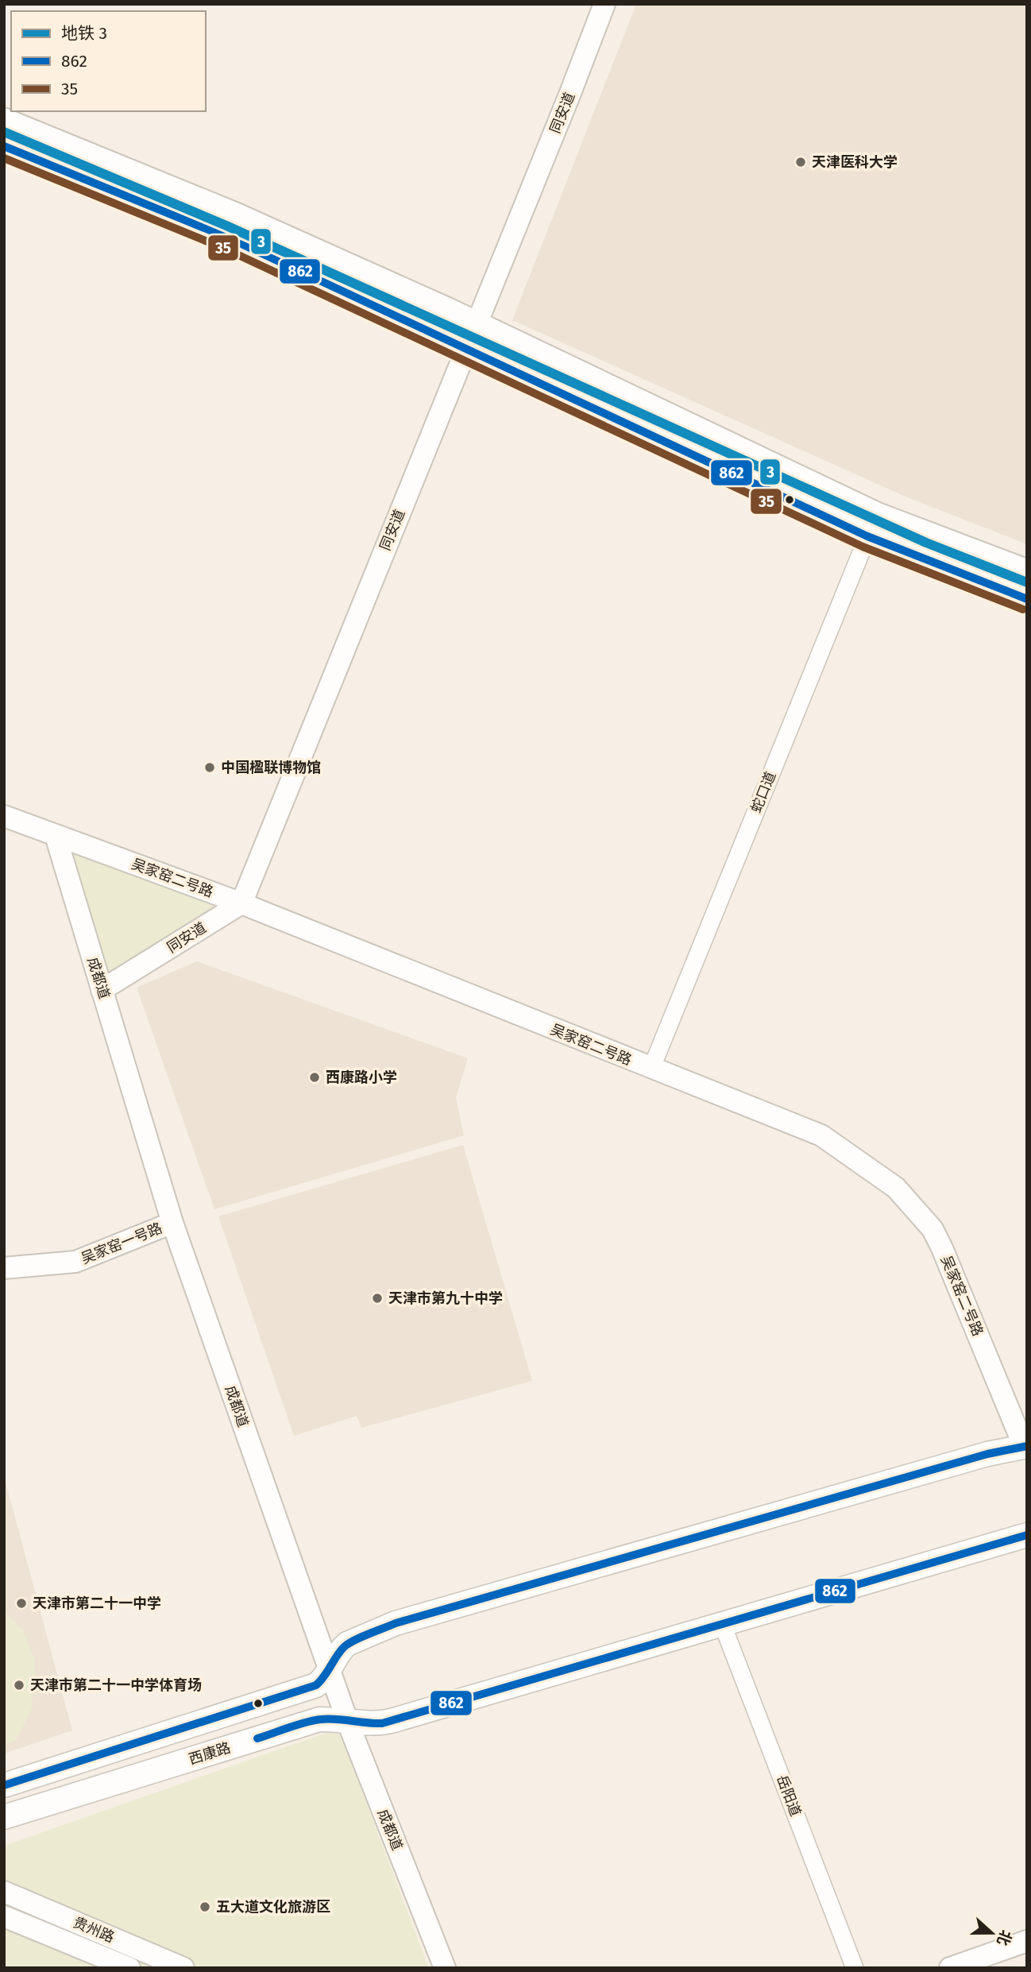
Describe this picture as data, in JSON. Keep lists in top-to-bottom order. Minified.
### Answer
{"streets":{"main road":["西康路"],"street":["同安道","蛇口道","吴家窑二号路","成都道","吴家窑一号路","岳阳道","贵州路"]},"crossings":[["同安道","吴家窑二号路"],["同安道","成都道"],["蛇口道","吴家窑二号路"],["吴家窑二号路","成都道"],["成都道","吴家窑一号路"],["成都道","西康路"],["西康路","岳阳道"]],"places":["天津医科大学","中国楹联博物馆","西康路小学","天津市第九十中学","天津市第二十一中学","天津市第二十一中学体育场","五大道文化旅游区"],"lines":["metro line 3","transit line 862","transit line 35"],"legend":["地铁 3","862","35"],"north":"right"}
